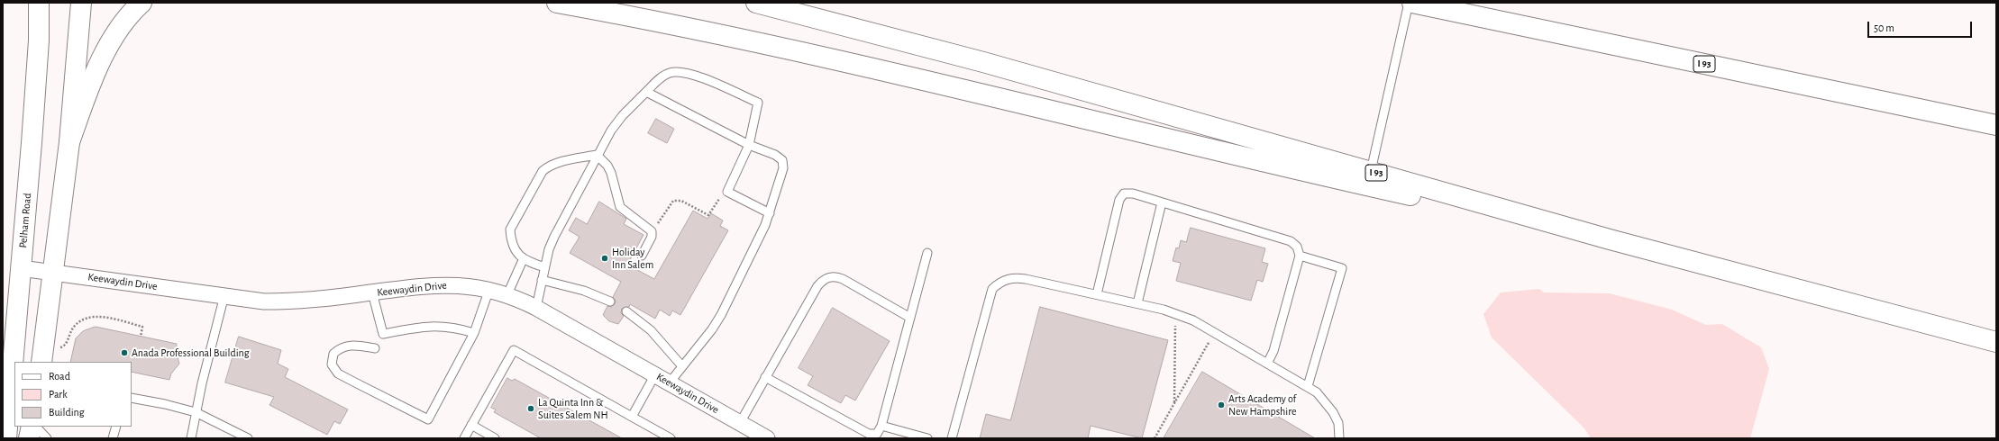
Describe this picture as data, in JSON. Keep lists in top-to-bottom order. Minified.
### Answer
{"streets":{"main road":["I 93","Pelham Road"],"street":["Keewaydin Drive"]},"crossings":[["Pelham Road","Keewaydin Drive"]],"places":["Holiday Inn Salem","Anada Professional Building","Arts Academy of New Hampshire","La Quinta Inn & Suites Salem NH"],"legend":["Road","Park","Building"],"scale_bar":"50 m"}
